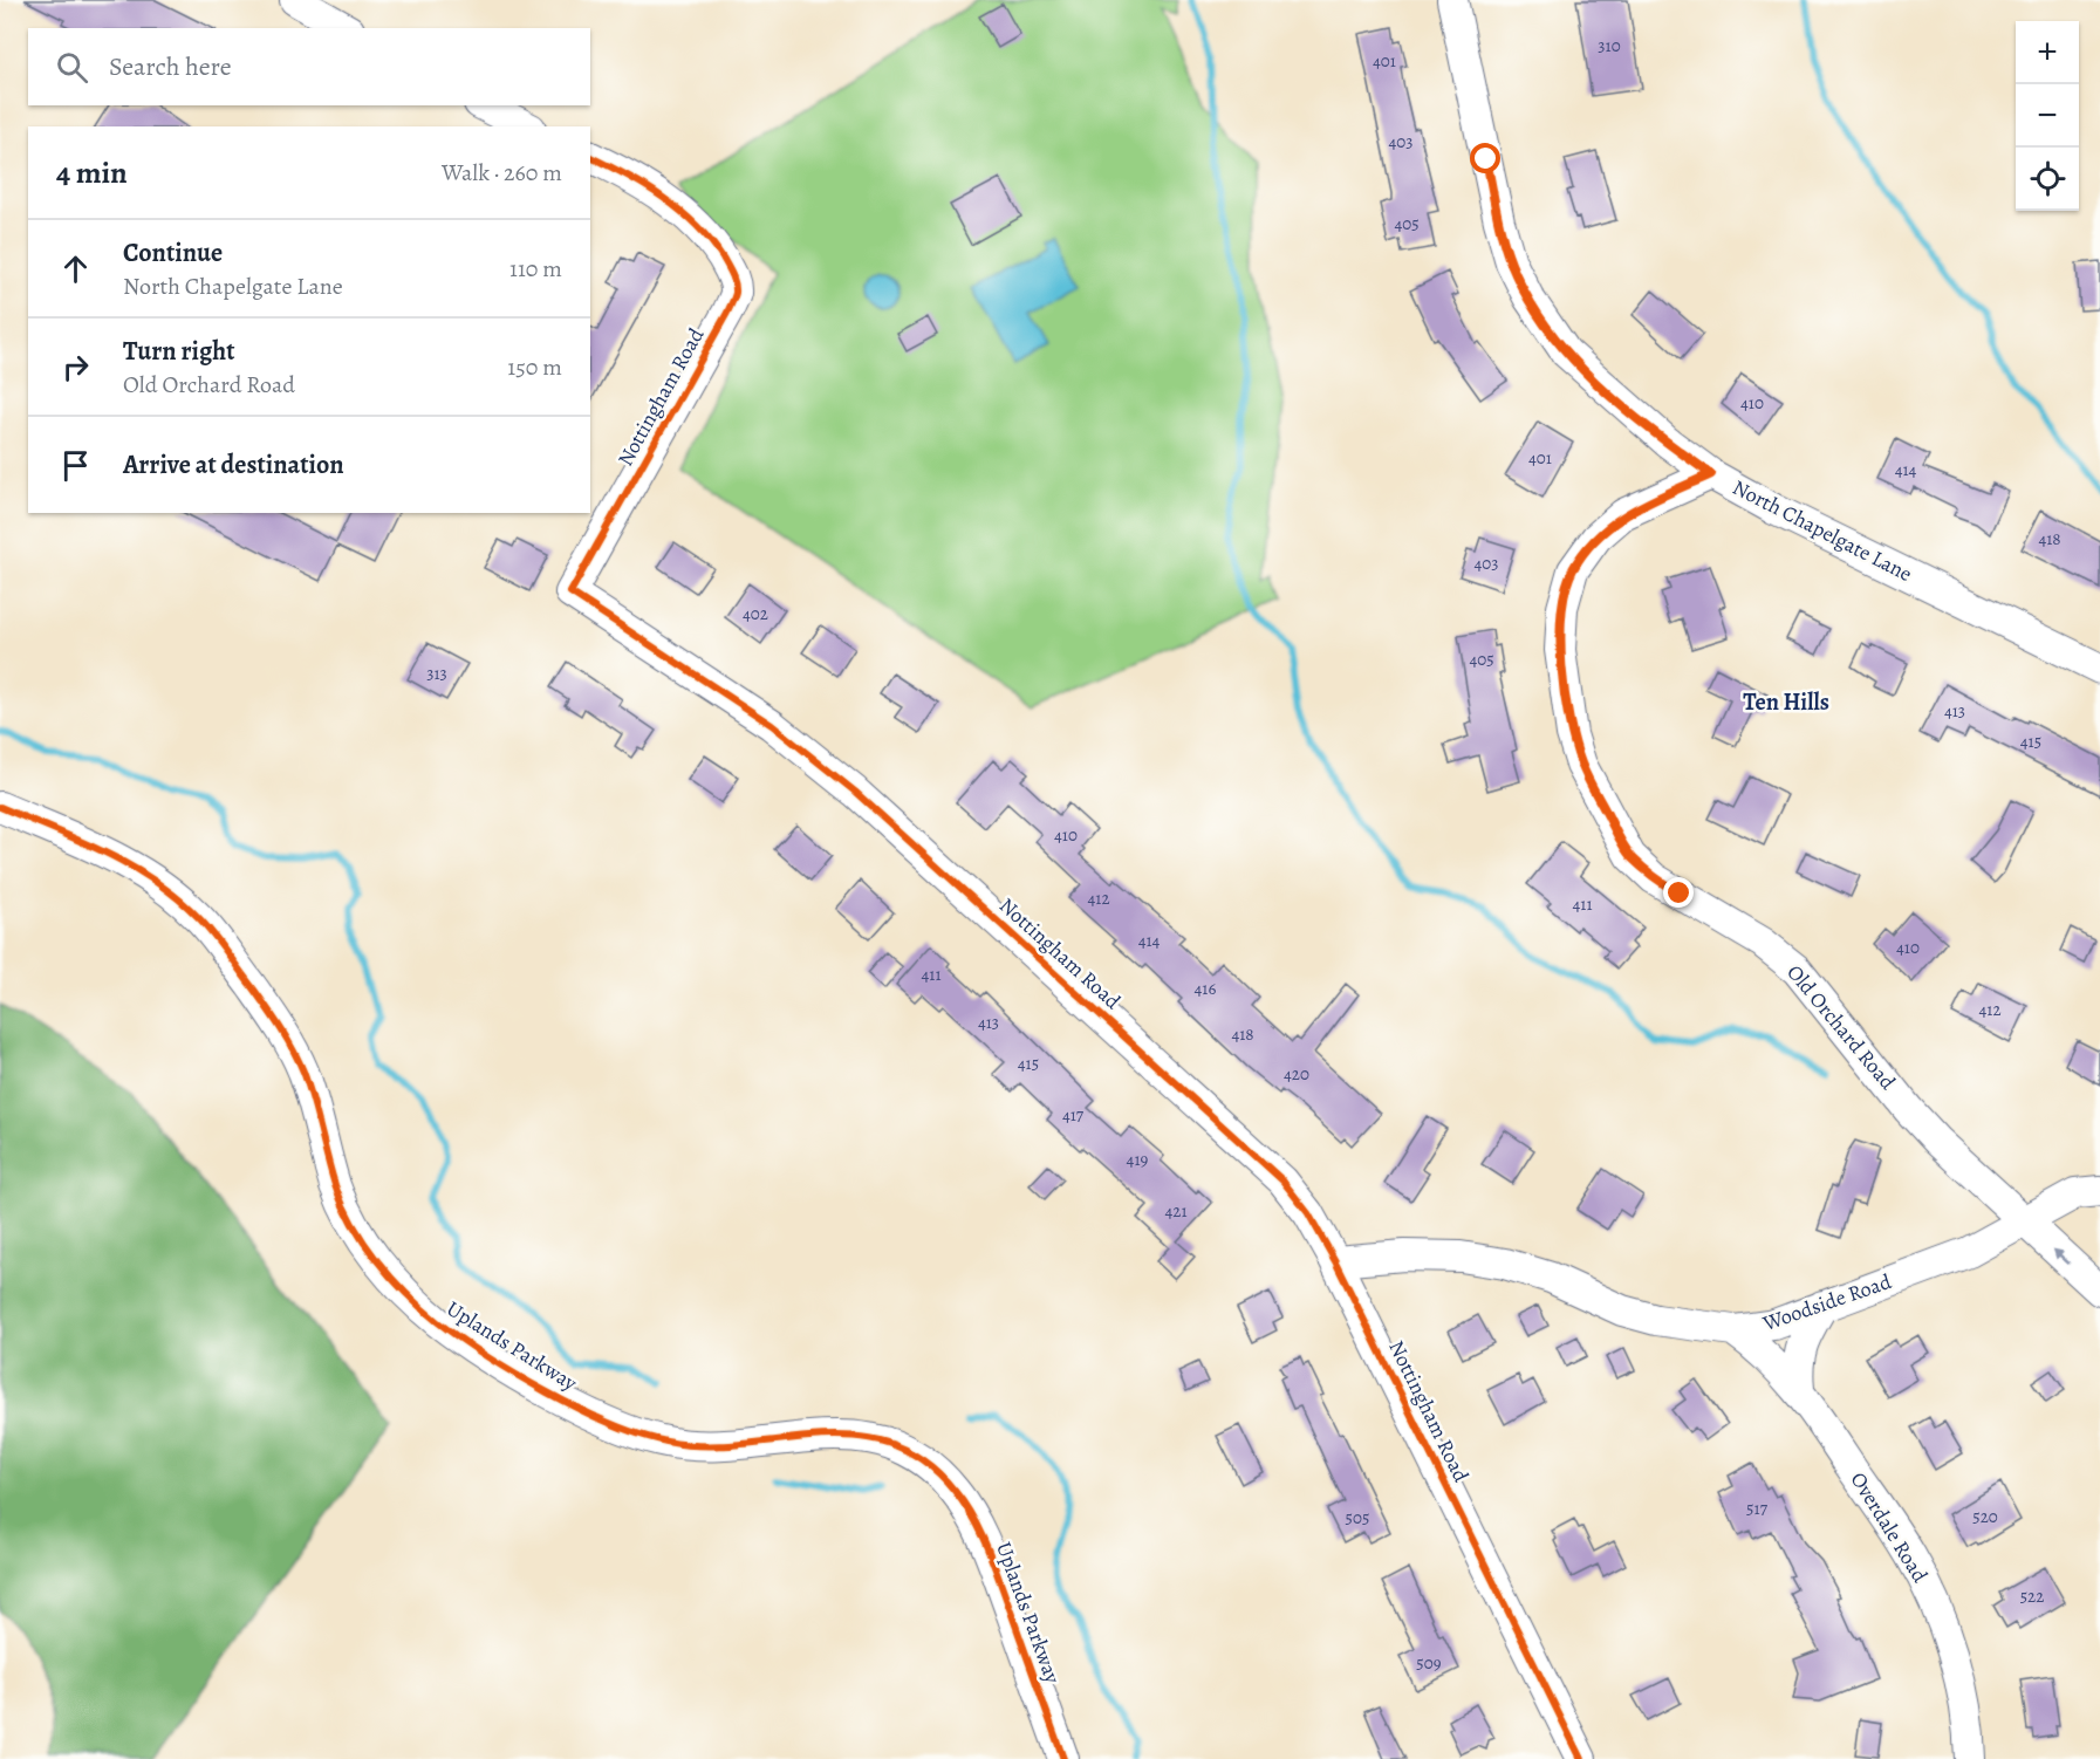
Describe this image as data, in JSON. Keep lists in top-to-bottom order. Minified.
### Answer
{"streets":{"street":["Nottingham Road","North Chapelgate Lane","Old Orchard Road","Woodside Road","Uplands Parkway","Overdale Road"]},"crossings":[["Nottingham Road","Woodside Road"],["North Chapelgate Lane","Old Orchard Road"],["Old Orchard Road","Woodside Road"],["Woodside Road","Overdale Road"]],"districts":["Ten Hills"],"house_numbers":["310","401","403","405","410","401","414","418","403","402","405","313","413","415","410","412","411","414","410","411","416","412","413","418","415","420","417","419","421","517","520","505","522","509"],"page":{"map_buttons":["+","−"],"search":"Search here","heading":["4 min","Walk · 260 m"],"list":[["Continue","North Chapelgate Lane","110 m"],["Turn right","Old Orchard Road","150 m"],"Arrive at destination"]}}
